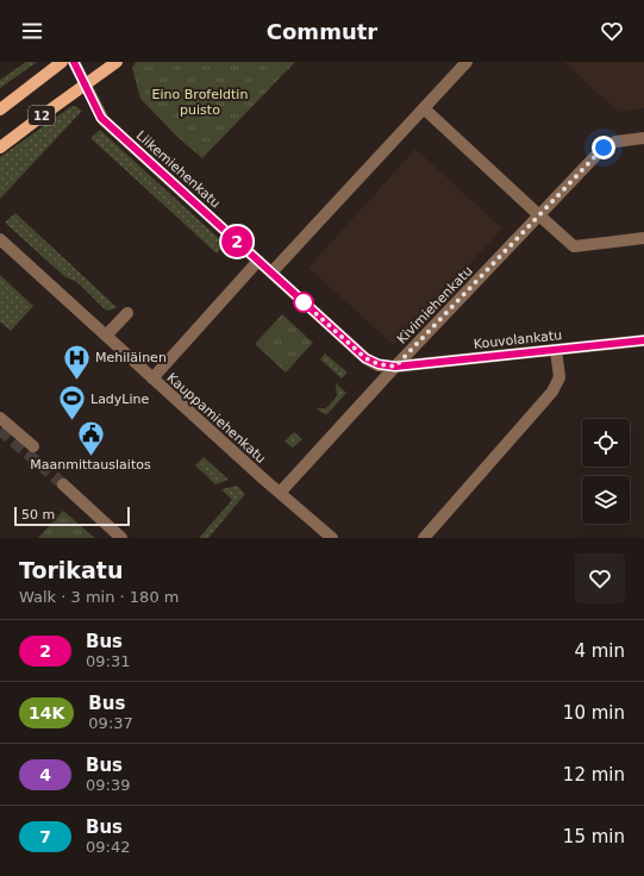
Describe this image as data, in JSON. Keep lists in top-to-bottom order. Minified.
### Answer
{"streets":{"main road":["12"],"street":["Liikemiehenkatu","Kivimiehenkatu","Kouvolankatu","Kauppamiehenkatu"]},"crossings":[["12","Liikemiehenkatu"],["Liikemiehenkatu","Kivimiehenkatu"],["Liikemiehenkatu","Kouvolankatu"],["Kivimiehenkatu","Kouvolankatu"],["Kivimiehenkatu","Kauppamiehenkatu"]],"parks":["Eino Brofeldtin puisto"],"places":{"hospital":["Mehiläinen"],"sports":["LadyLine"],"public building":["Maanmittauslaitos"]},"lines":["bus line 2"],"scale_bar":"50 m","page":{"header":"Commutr","on_map":"2","scale":"50 m","heading":["Torikatu","Walk · 3 min · 180 m"],"list":[{"mark":"2","name":"Bus","note":"09:31","value":"4 min"},{"mark":"14K","name":"Bus","note":"09:37","value":"10 min"},{"mark":"4","name":"Bus","note":"09:39","value":"12 min"},{"mark":"7","name":"Bus","note":"09:42","value":"15 min"}]}}
